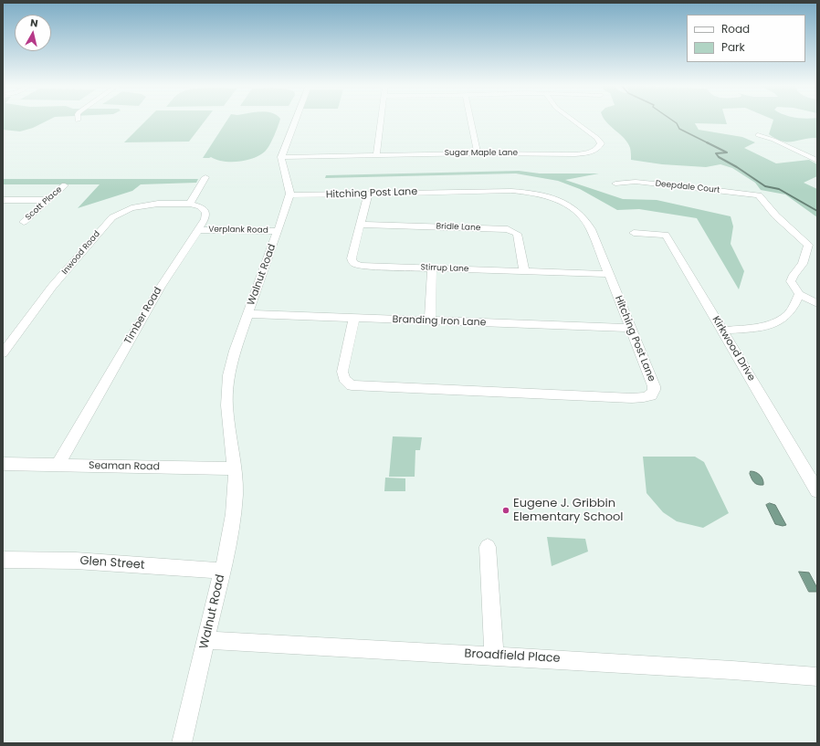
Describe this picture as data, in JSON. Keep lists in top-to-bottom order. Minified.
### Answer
{"streets":{"street":["Sugar Maple Lane","Deepdale Court","Hitching Post Lane","Scott Place","Bridle Lane","Verplank Road","Inwood Road","Stirrup Lane","Walnut Road","Timber Road","Branding Iron Lane","Kirkwood Drive","Seaman Road","Glen Street","Broadfield Place"]},"crossings":[["Sugar Maple Lane","Walnut Road"],["Hitching Post Lane","Stirrup Lane"],["Hitching Post Lane","Walnut Road"],["Hitching Post Lane","Branding Iron Lane"],["Bridle Lane","Stirrup Lane"],["Verplank Road","Walnut Road"],["Verplank Road","Timber Road"],["Inwood Road","Timber Road"],["Walnut Road","Branding Iron Lane"],["Walnut Road","Seaman Road"],["Walnut Road","Glen Street"],["Walnut Road","Broadfield Place"],["Timber Road","Seaman Road"]],"places":["Eugene J. Gribbin Elementary School"],"legend":["Road","Park"],"north":"top"}
